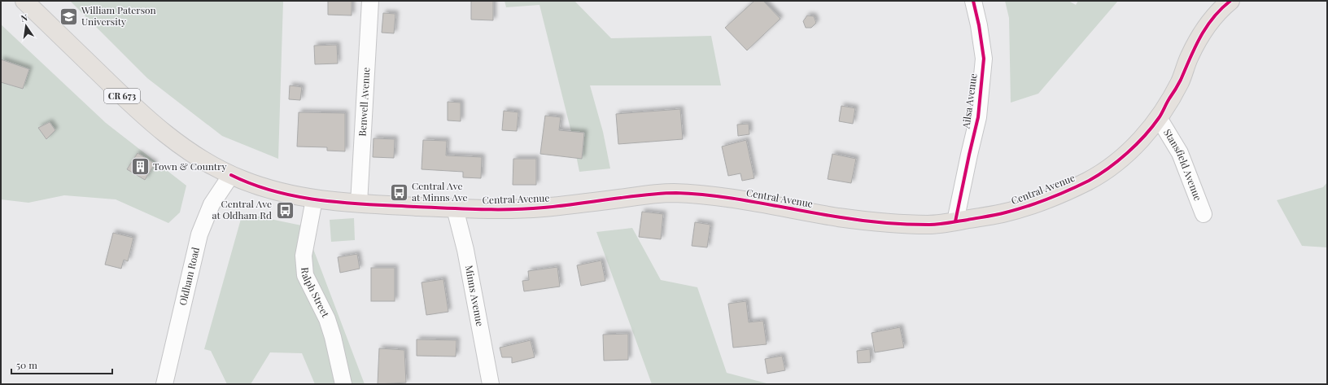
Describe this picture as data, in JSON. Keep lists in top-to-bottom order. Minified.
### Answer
{"streets":{"main road":["CR 673","Central Avenue"],"street":["Ailsa Avenue","Benwell Avenue","Stansfield Avenue","Oldham Road","Ralph Street","Minns Avenue"]},"crossings":[["CR 673","Central Avenue"],["CR 673","Oldham Road"],["Ailsa Avenue","Central Avenue"],["Benwell Avenue","Central Avenue"],["Stansfield Avenue","Central Avenue"],["Central Avenue","Oldham Road"],["Central Avenue","Ralph Street"],["Central Avenue","Minns Avenue"]],"places":{"school or university":["William Paterson University"],"building":["Town & Country"],"bus stop":["Central Ave at Minns Ave","Central Ave at Oldham Rd"]},"scale_bar":"50 m","north":"top"}
